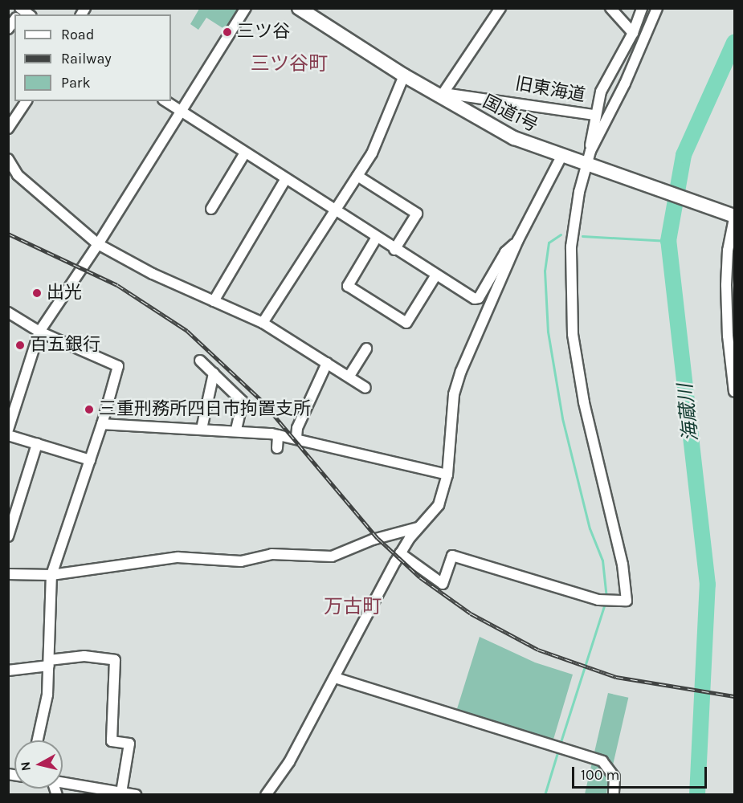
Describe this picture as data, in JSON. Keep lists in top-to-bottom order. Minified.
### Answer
{"streets":{"highway":["国道1号"],"street":["旧東海道"]},"crossings":[["旧東海道","国道1号"]],"districts":["三ツ谷町","万古町"],"water":["海蔵川"],"places":["三ツ谷","出光","百五銀行","三重刑務所四日市拘置支所"],"legend":["Road","Railway","Park"],"scale_bar":"100 m","north":"left"}
